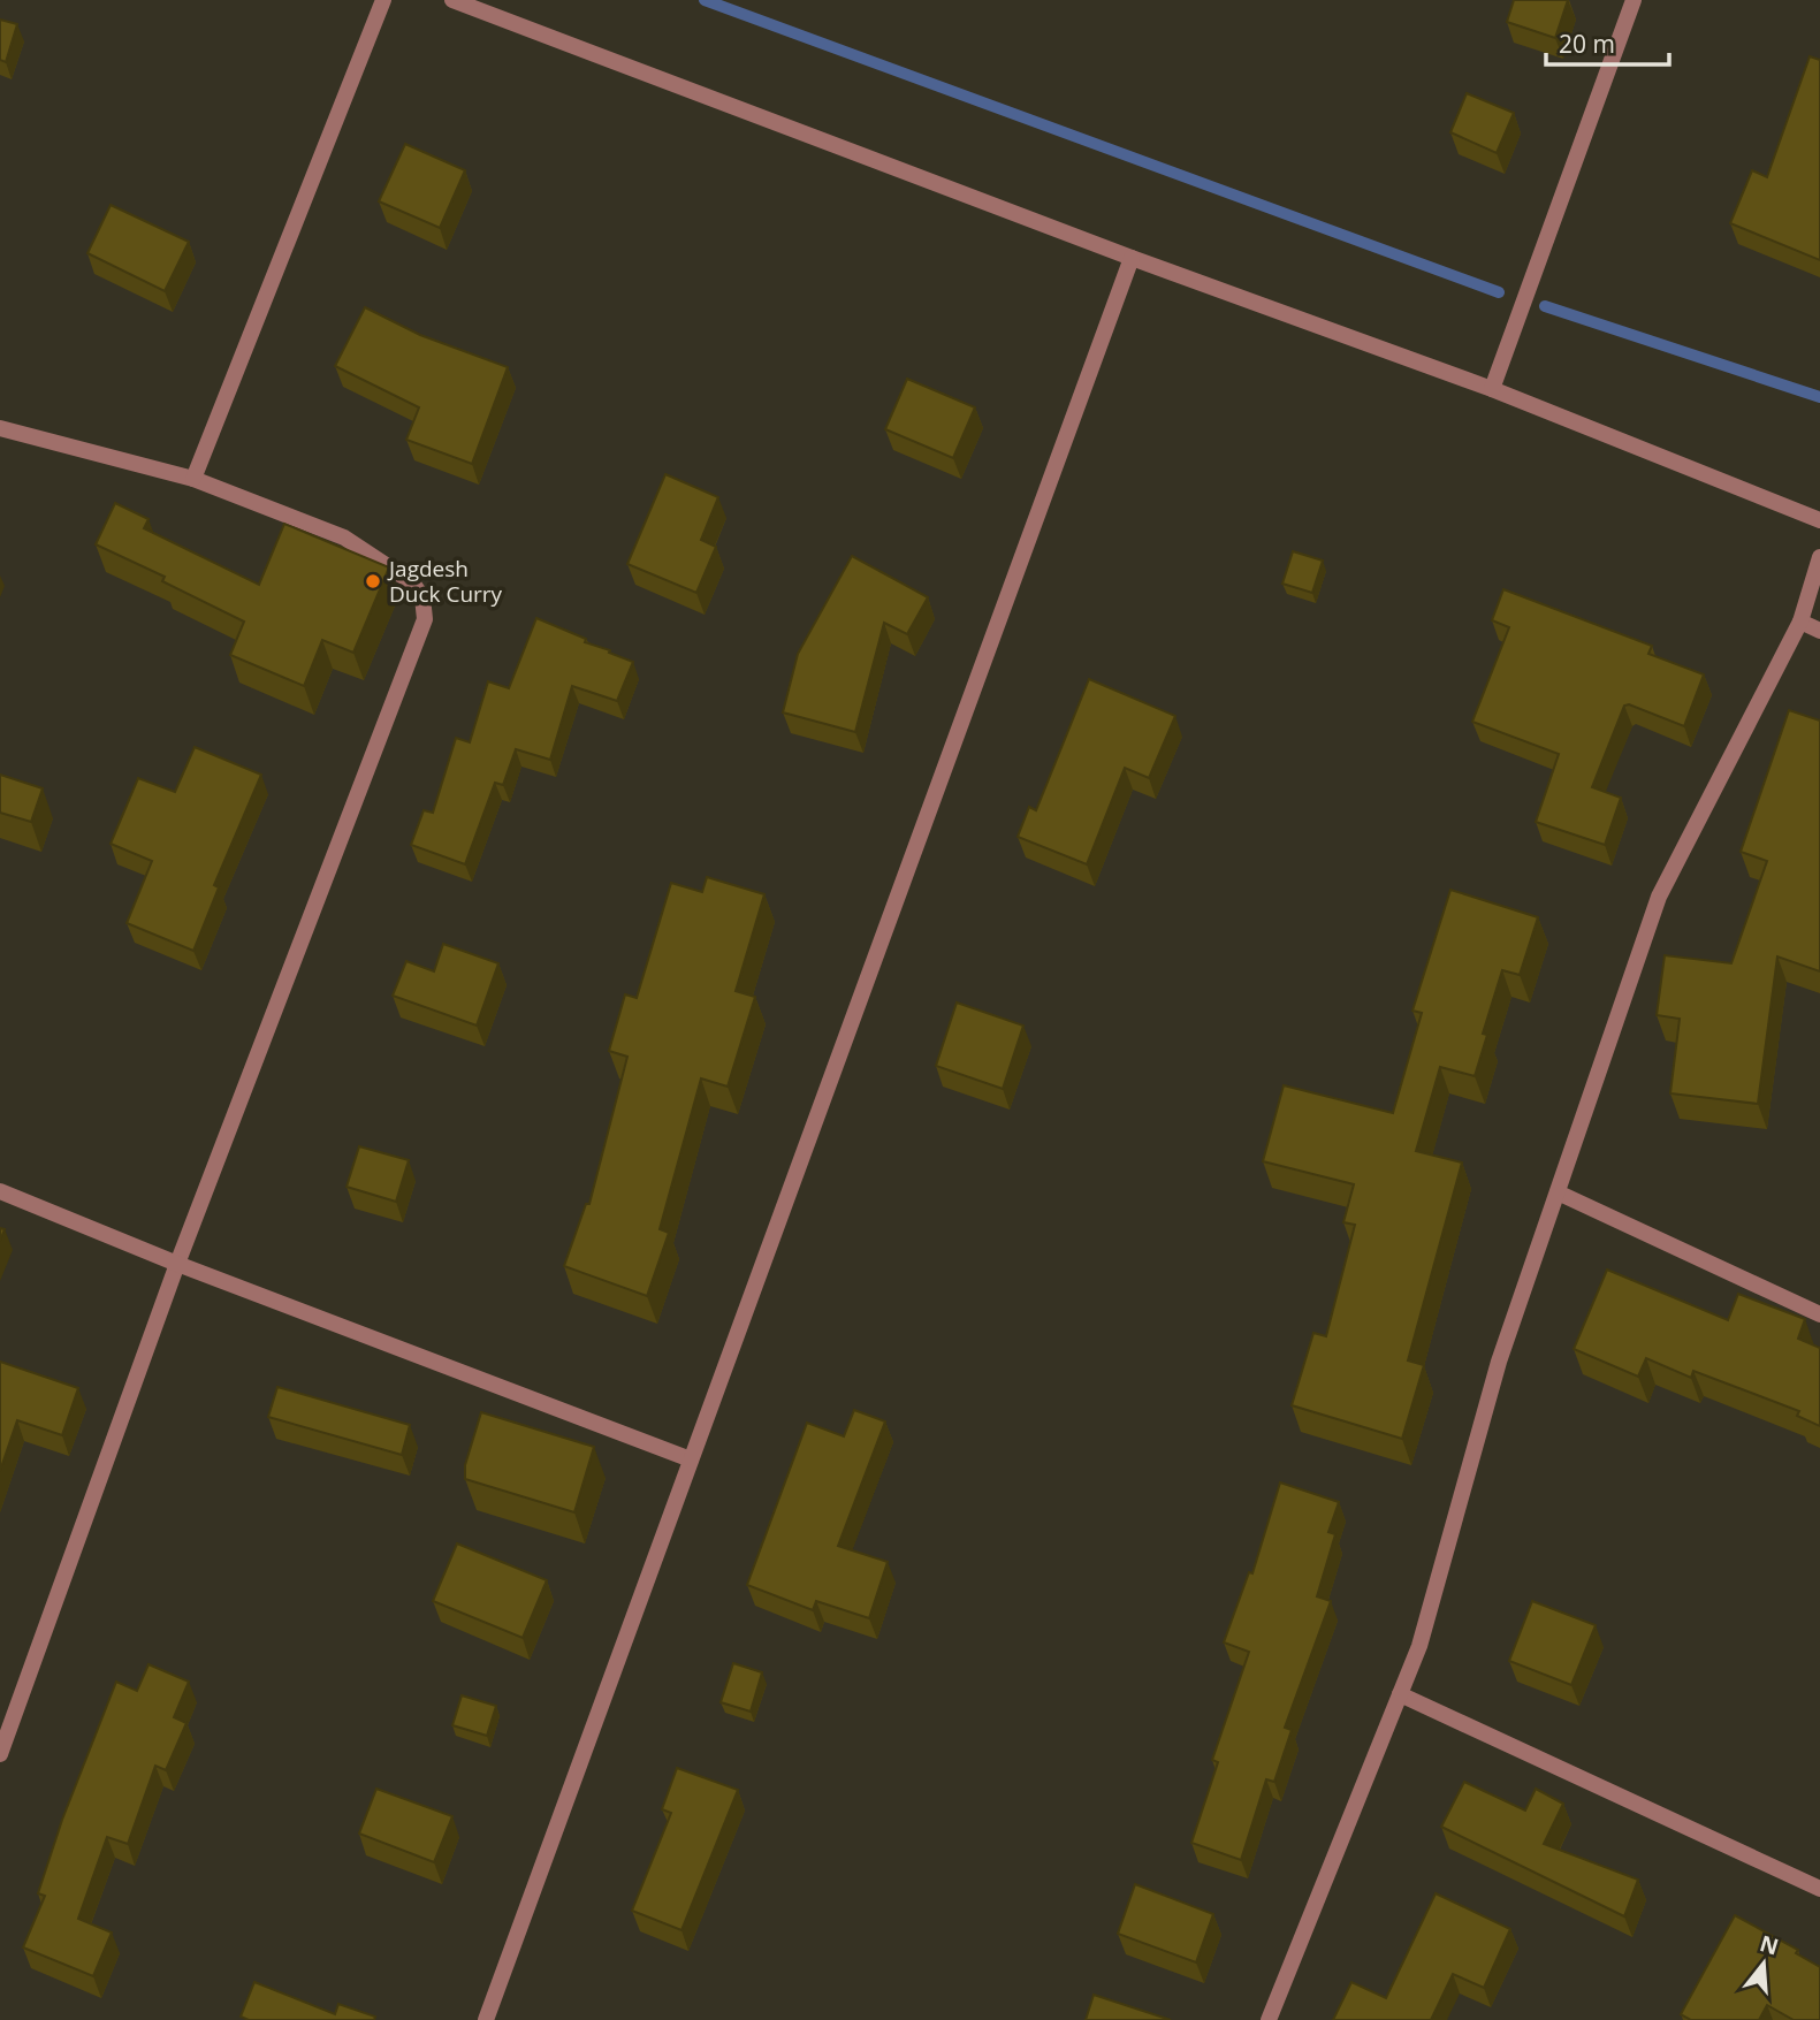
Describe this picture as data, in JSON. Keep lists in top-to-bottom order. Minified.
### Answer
{"places":["Jagdesh Duck Curry"],"scale_bar":"20 m","north":"top"}
